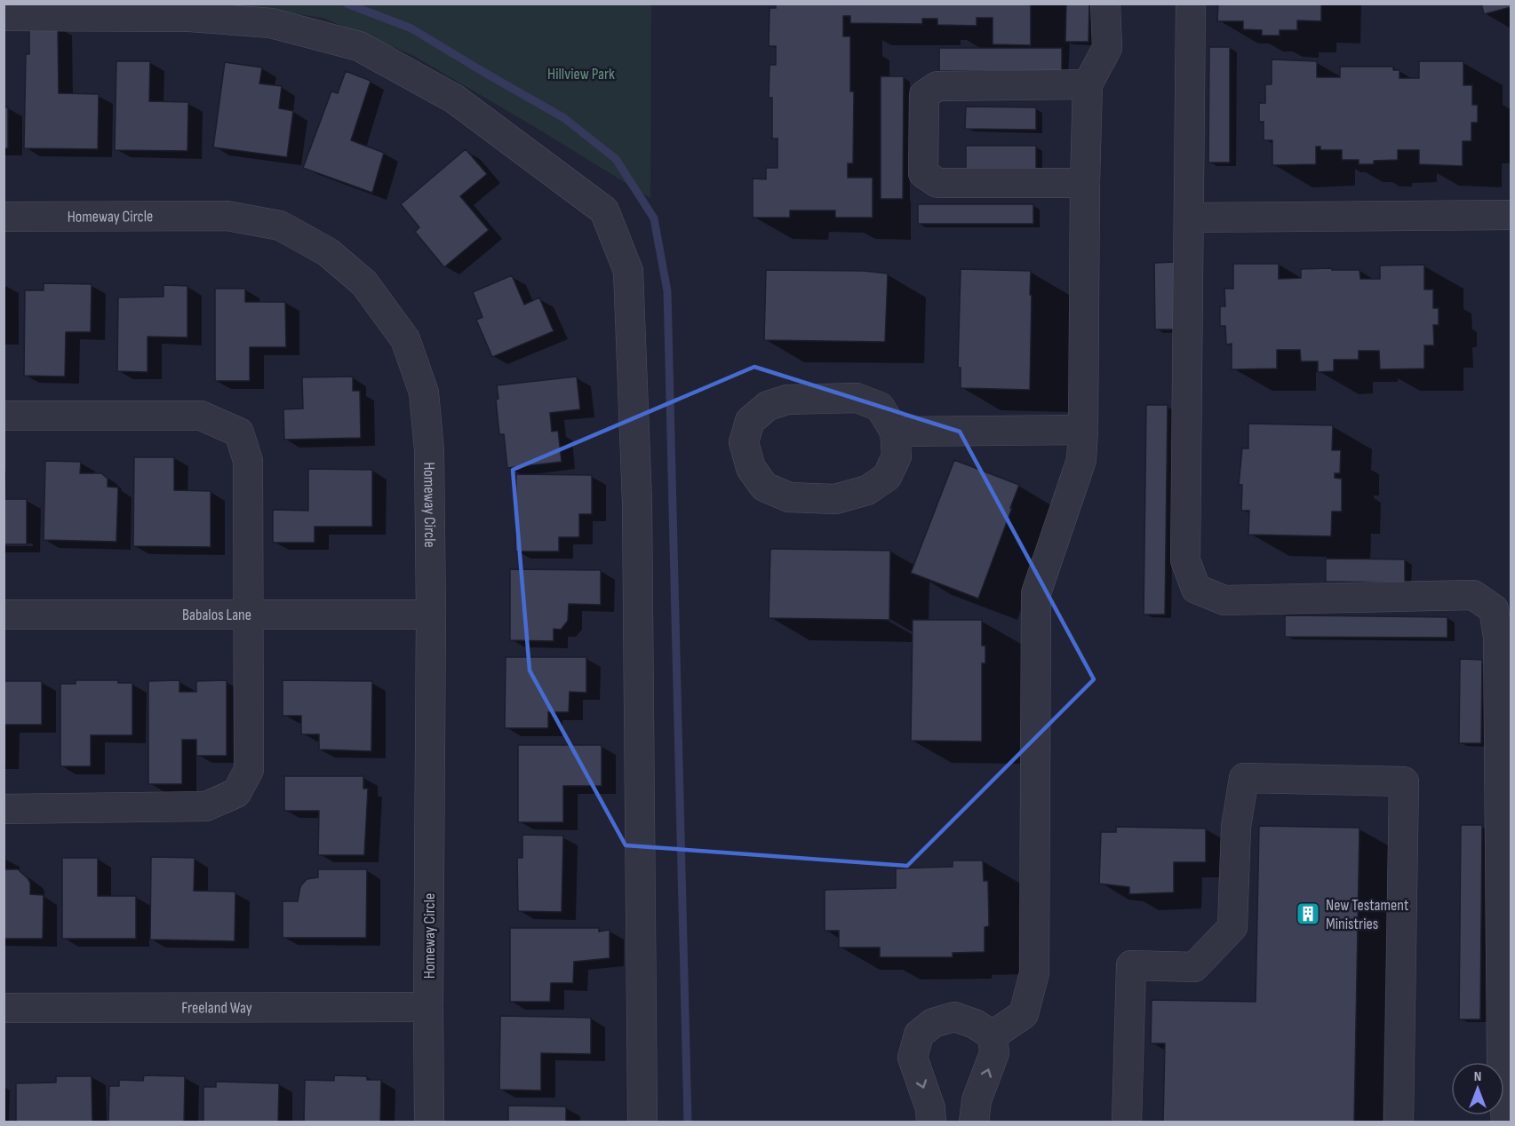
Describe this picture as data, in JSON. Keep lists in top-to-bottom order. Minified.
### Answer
{"streets":{"street":["Homeway Circle","Babalos Lane","Freeland Way"]},"crossings":[["Homeway Circle","Babalos Lane"],["Homeway Circle","Freeland Way"]],"parks":["Hillview Park"],"places":{"building":["New Testament Ministries"]},"north":"top"}
